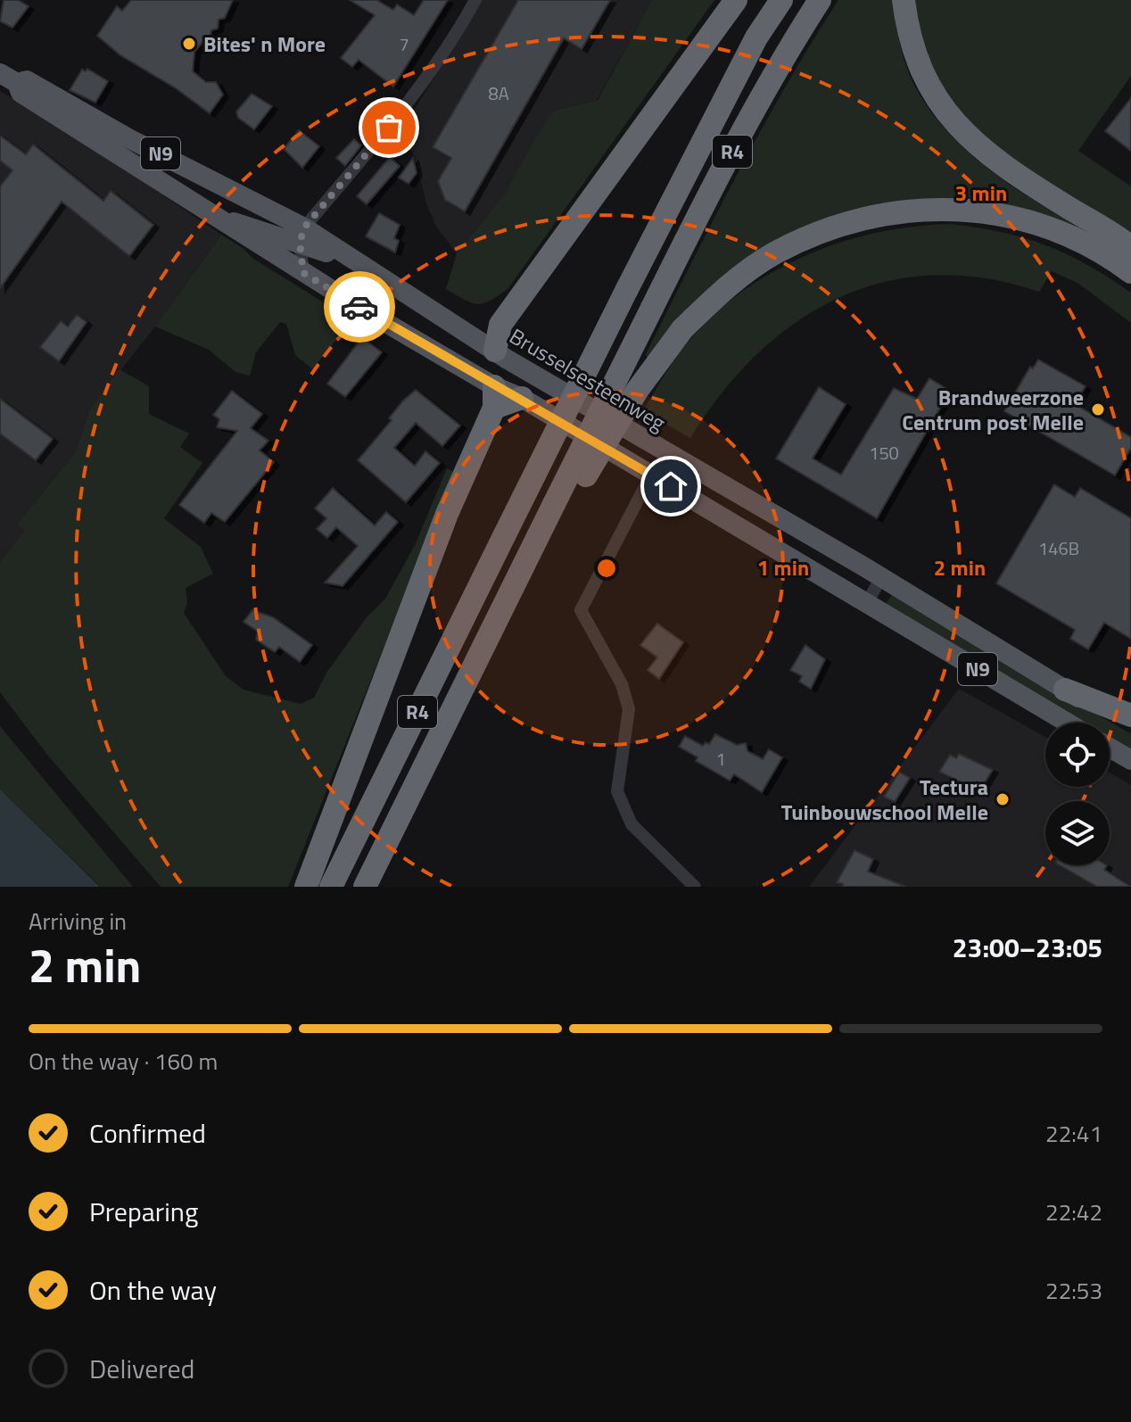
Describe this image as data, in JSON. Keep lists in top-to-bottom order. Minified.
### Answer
{"streets":{"highway":["R4"],"main road":["N9","Brusselsesteenweg"]},"crossings":[["N9","Brusselsesteenweg"]],"places":["Bites' n More","Brandweerzone Centrum post Melle","Tectura Tuinbouwschool Melle"],"house_numbers":["7","8A","150","146B","1"],"page":{"heading":["2 min","Arriving in","23:00–23:05"],"bar":"On the way · 160 m","list":[["Confirmed","22:41"],["Preparing","22:42"],["On the way","22:53"],"Delivered"]},"rings":["3 min","1 min","2 min"]}
